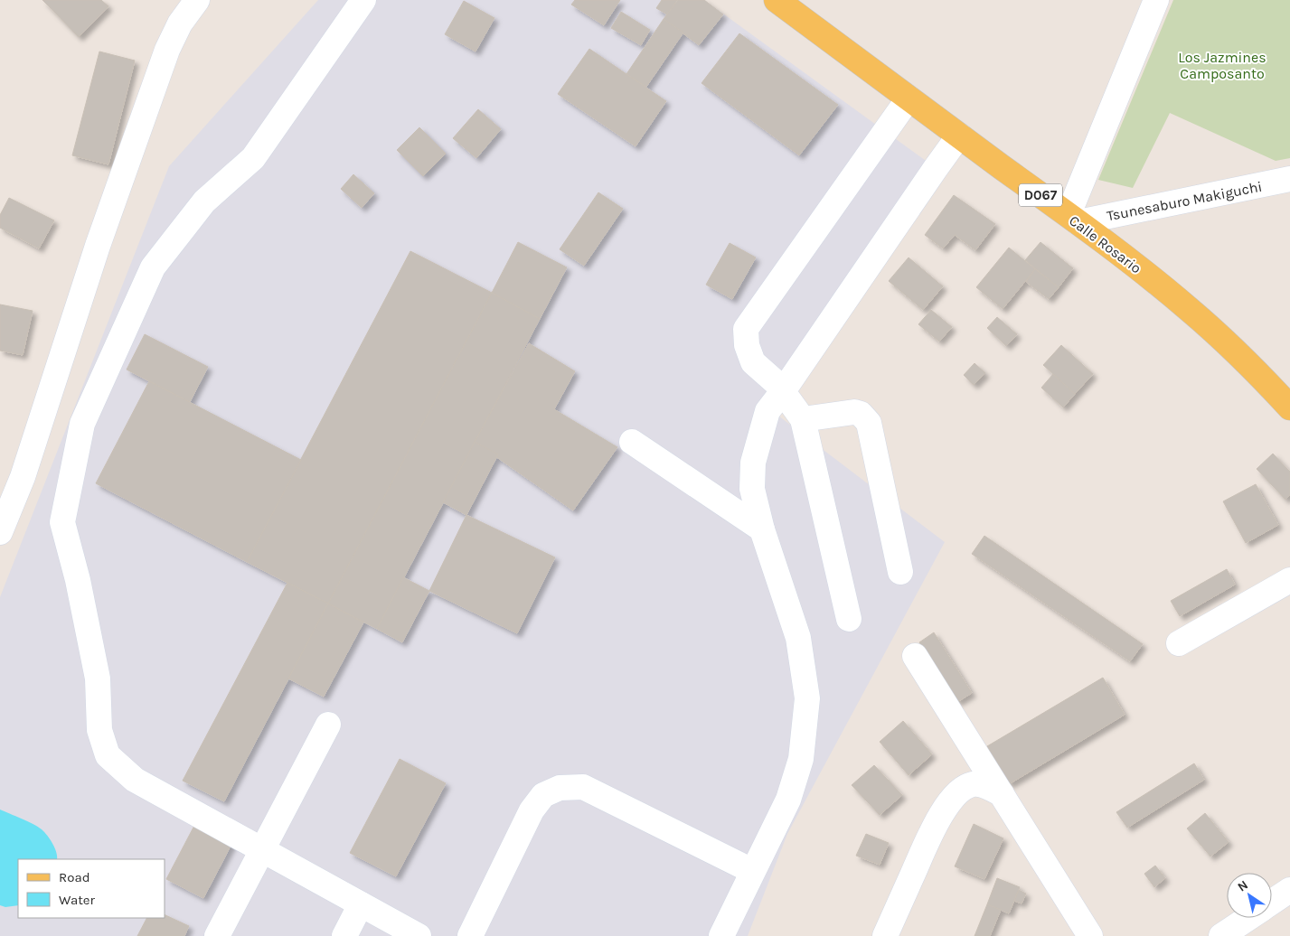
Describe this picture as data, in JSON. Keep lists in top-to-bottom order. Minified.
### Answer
{"streets":{"main road":["D067","Calle Rosario"],"street":["Tsunesaburo Makiguchi"]},"crossings":[["Tsunesaburo Makiguchi","Calle Rosario"]],"parks":["Los Jazmines Camposanto"],"legend":["Road","Water"],"north":"top left"}
